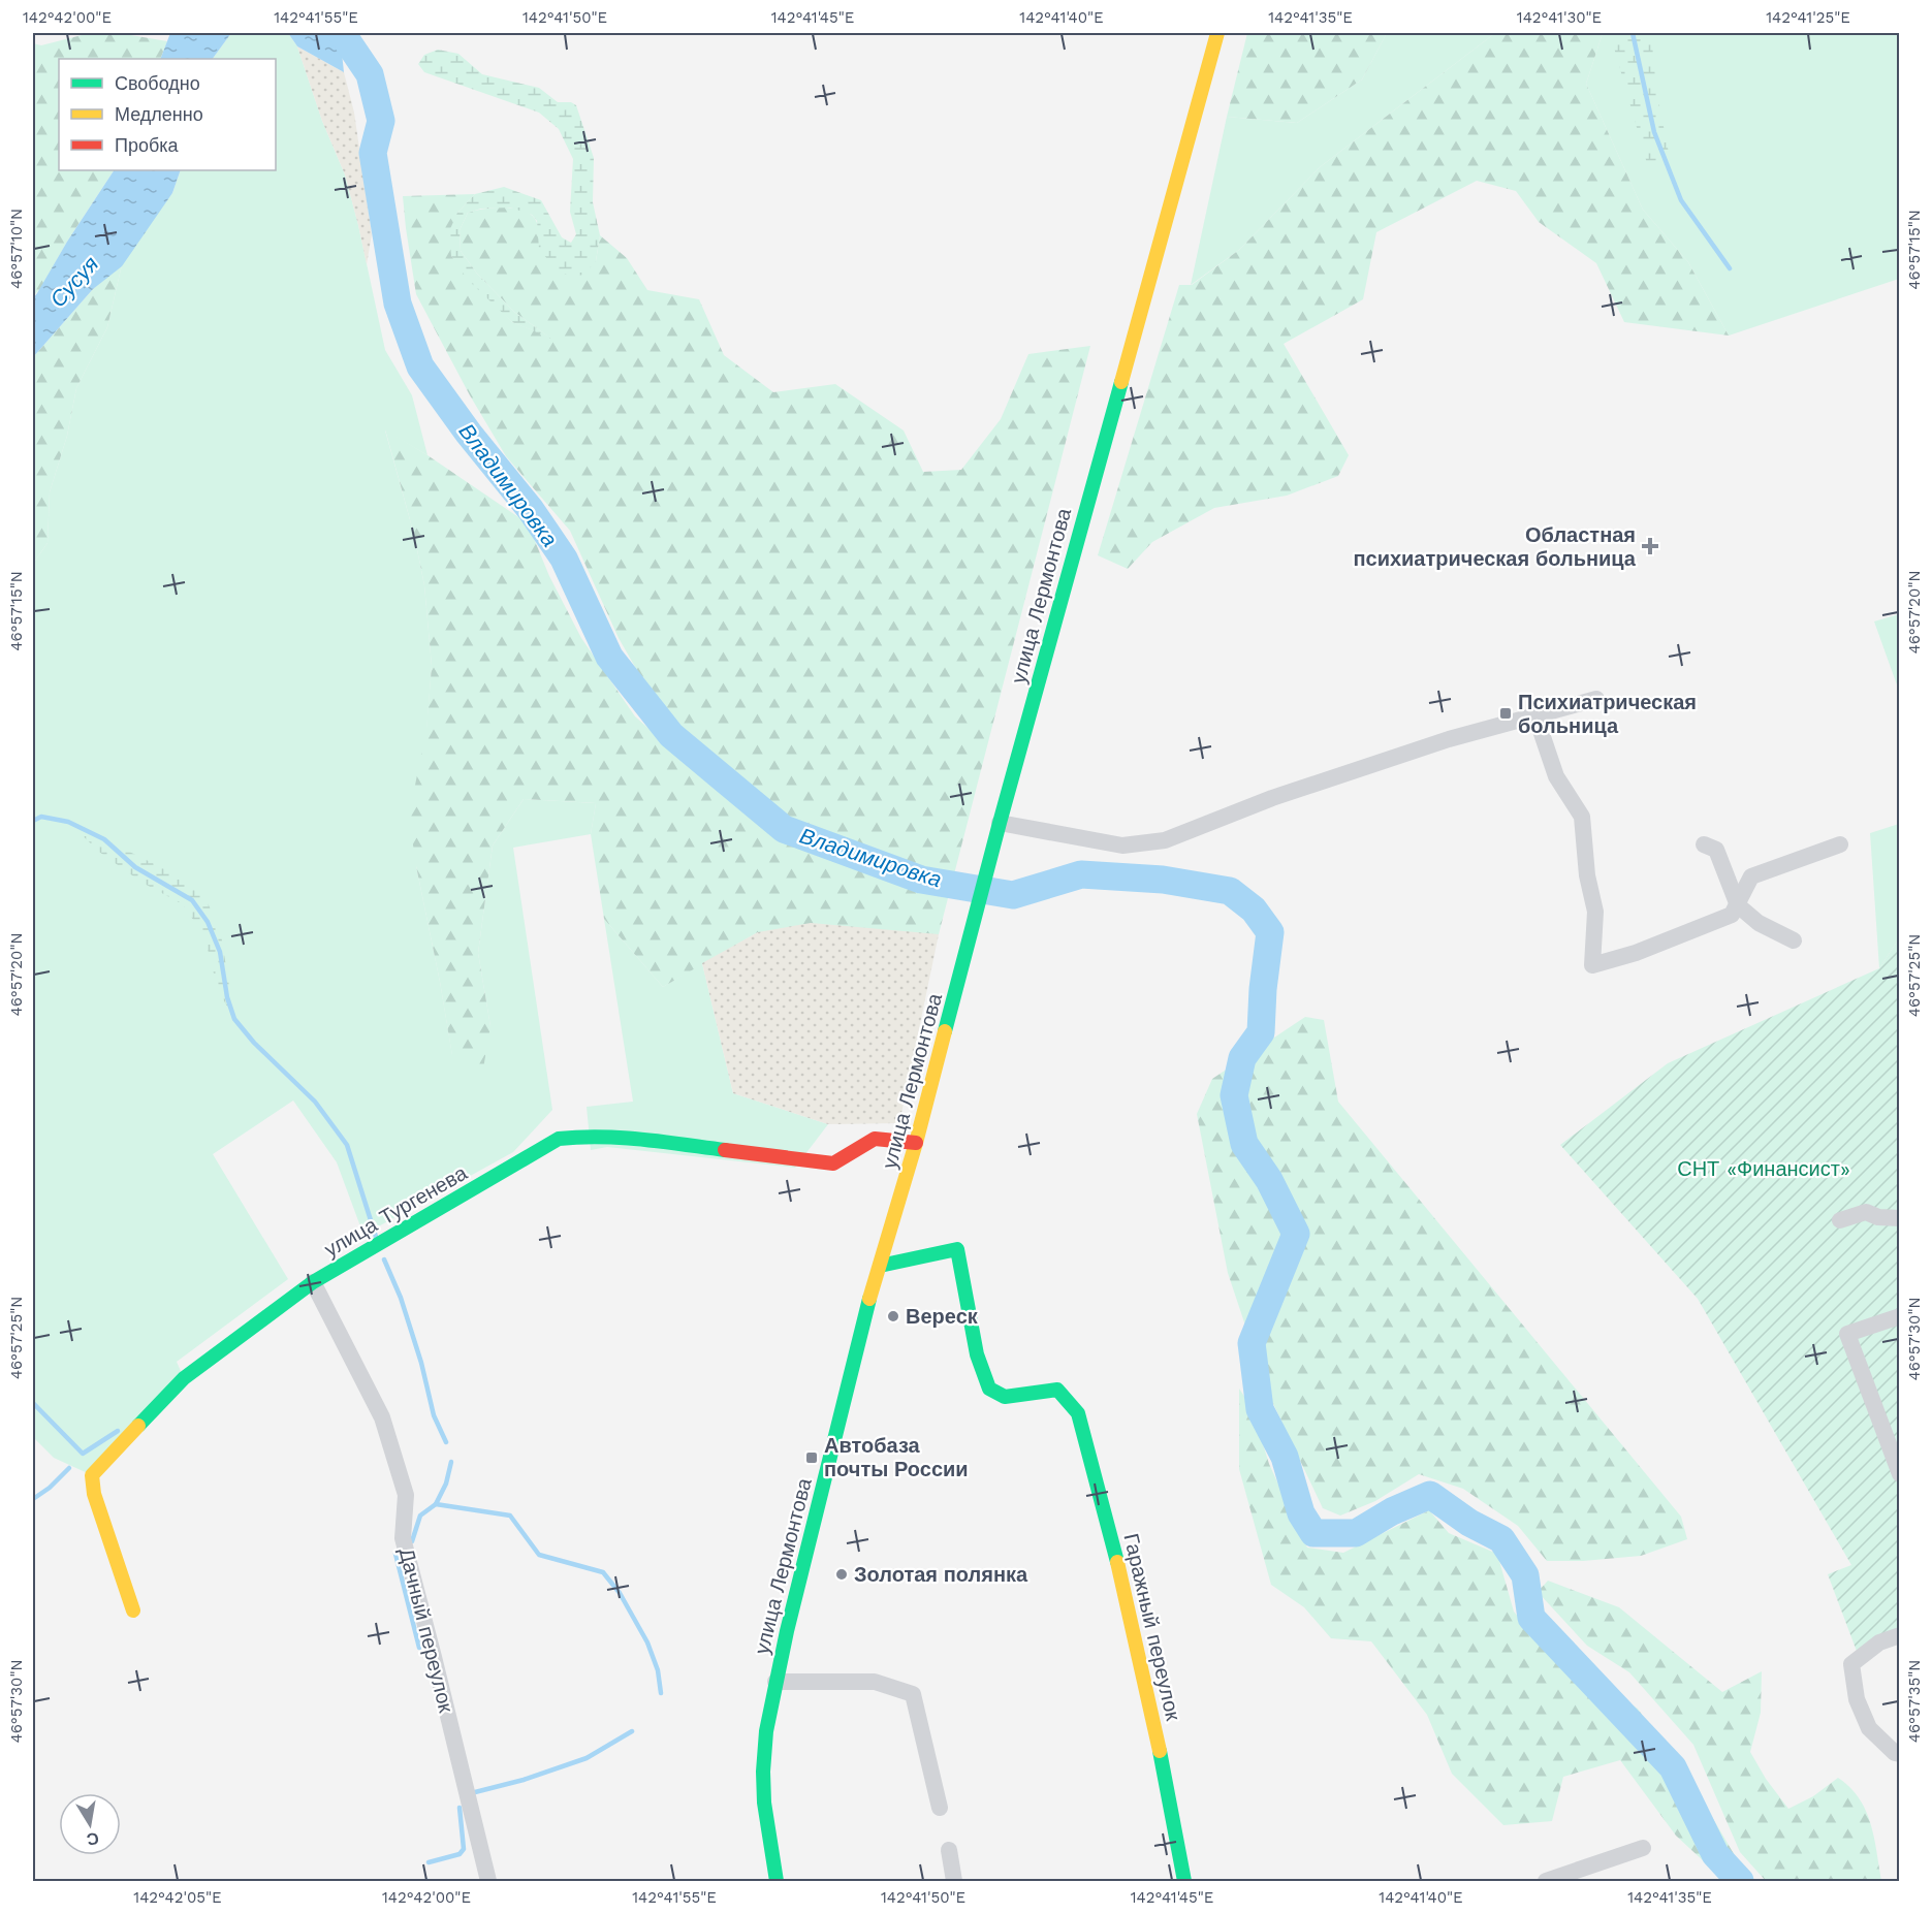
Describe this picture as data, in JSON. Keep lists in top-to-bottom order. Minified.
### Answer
{"streets":{"main road":["улица Лермонтова","улица Тургенева","Гаражный переулок"],"street":["Дачный переулок"]},"crossings":[["улица Лермонтова","улица Тургенева"],["улица Лермонтова","Гаражный переулок"],["улица Тургенева","Дачный переулок"]],"water":["Сусуя","Владимировка"],"parks":["СНТ «Финансист»"],"places":{"health":["Областная психиатрическая больница"],"transit":["Психиатрическая больница","Автобаза почты России"],"other":["Вереск","Золотая полянка"]},"legend":["Свободно","Медленно","Пробка"],"north":"bottom","coordinates":["142°42'00\"E","142°41'55\"E","142°41'50\"E","142°41'45\"E","142°41'40\"E","142°41'35\"E","142°41'30\"E","142°41'25\"E","46°57'10\"N","46°57'15\"N","46°57'20\"N","46°57'25\"N","46°57'30\"N","46°57'35\"N","142°42'05\"E"]}
